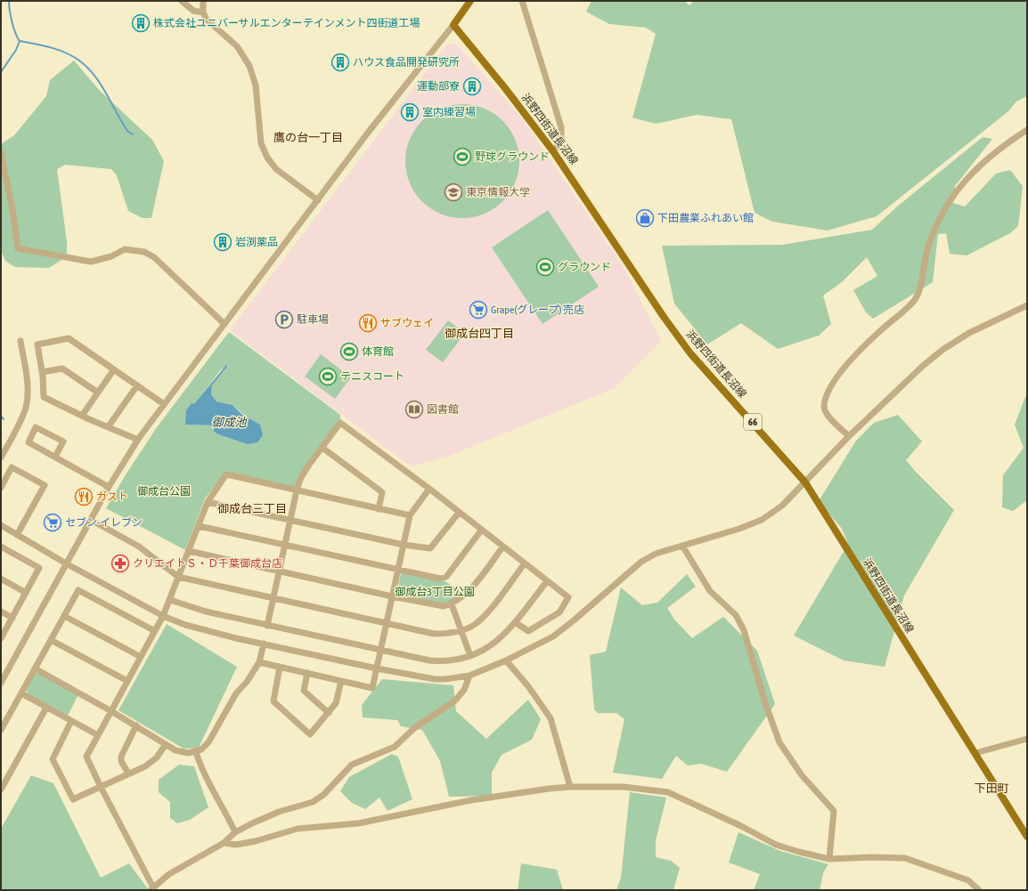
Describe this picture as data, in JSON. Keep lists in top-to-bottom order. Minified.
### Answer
{"streets":{"main road":["浜野四街道長沼線","66"]},"districts":["鷹の台一丁目","御成台四丁目","御成台三丁目","下田町"],"water":["御成池"],"parks":["御成台公園","御成台3丁目公園"],"places":{"building":["株式会社ユニバーサルエンターテインメント四街道工場","ハウス食品開発研究所","運動部寮","室内練習場","岩渕薬品"],"sports":["野球グラウンド","グラウンド","体育館","テニスコート"],"school or university":["東京情報大学"],"shop":["下田農業ふれあい館"],"supermarket":["Grape(グレープ) 売店","セブン-イレブン"],"parking":["駐車場"],"restaurant":["サブウェイ","ガスト"],"library":["図書館"],"pharmacy":["クリエイトＳ・Ｄ千葉御成台店"]}}
